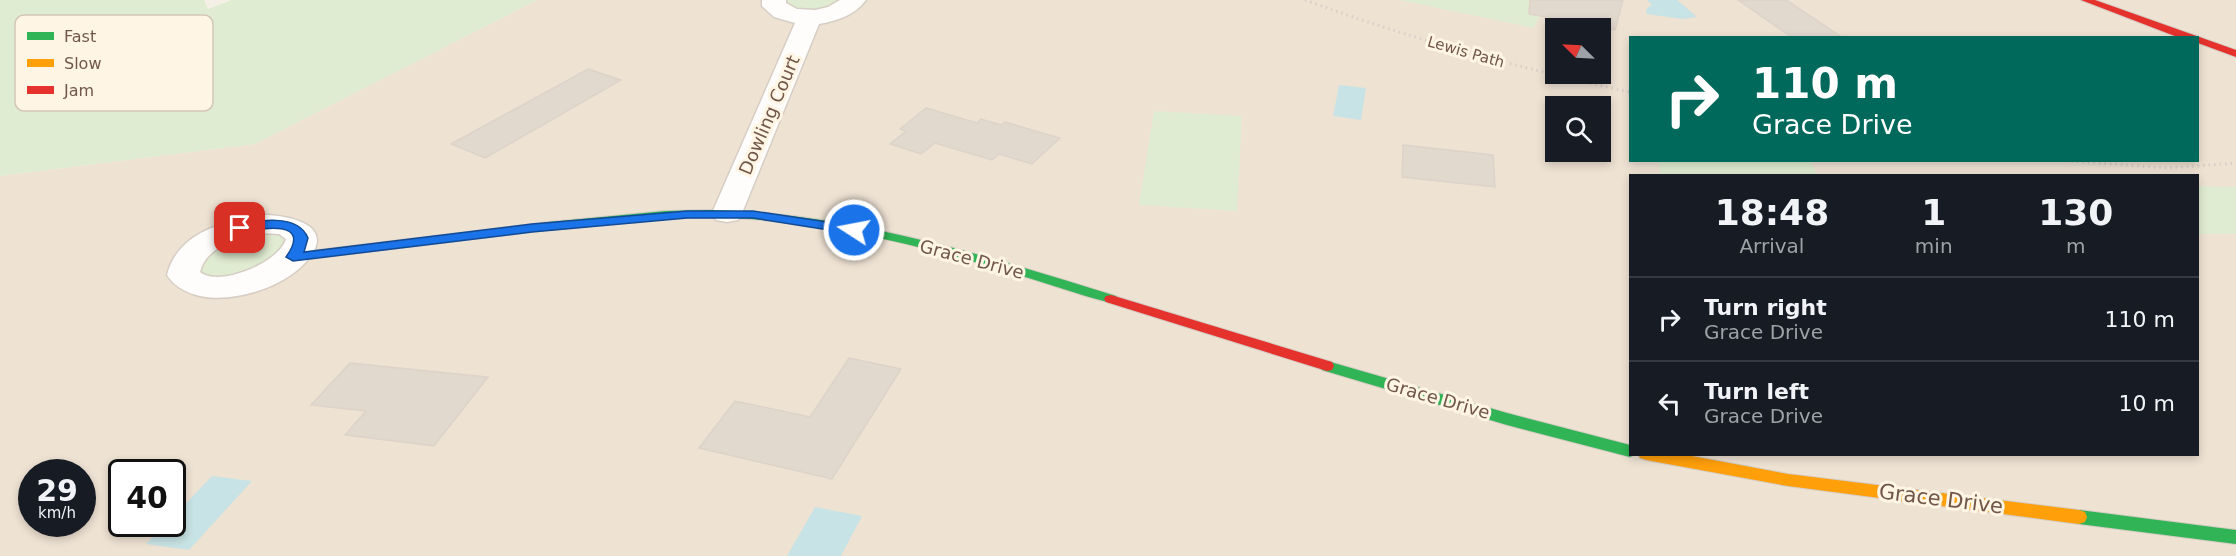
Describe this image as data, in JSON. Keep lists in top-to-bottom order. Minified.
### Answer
{"streets":{"street":["Dowling Court","Grace Drive"],"path":["Lewis Path"]},"crossings":[["Dowling Court","Grace Drive"]],"legend":["Fast","Slow","Jam"],"north":"top left","page":{"turn":["110 m","Grace Drive"],"eta":["18:48","Arrival","1","min","130","m"],"list":[{"name":"Turn right","note":"Grace Drive","value":"110 m"},{"name":"Turn left","note":"Grace Drive","value":"10 m"}],"speed":"29 km/h","limit":"40"}}
